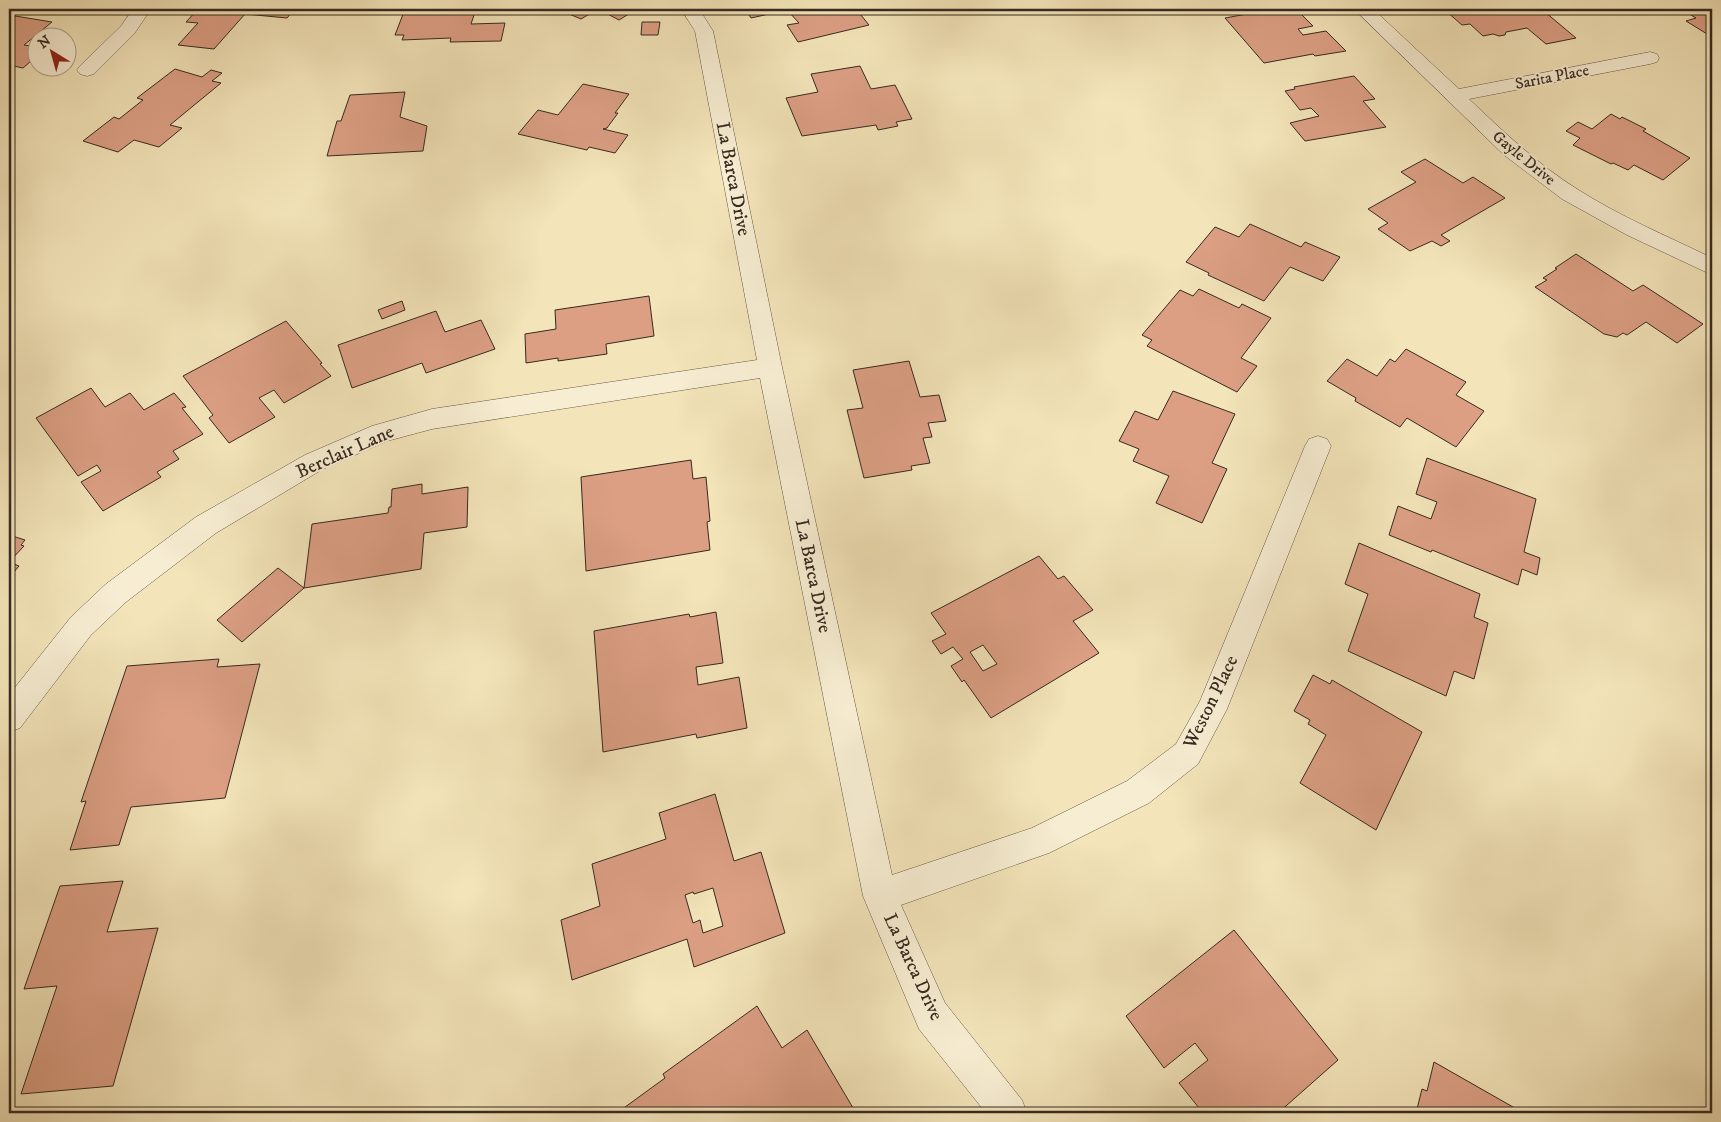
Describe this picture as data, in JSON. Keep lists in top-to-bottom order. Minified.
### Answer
{"streets":{"street":["Sarita Place","Gayle Drive","La Barca Drive","Berclair Lane","Weston Place"]},"crossings":[["Sarita Place","Gayle Drive"],["La Barca Drive","Berclair Lane"],["La Barca Drive","Weston Place"]],"north":"top left"}
